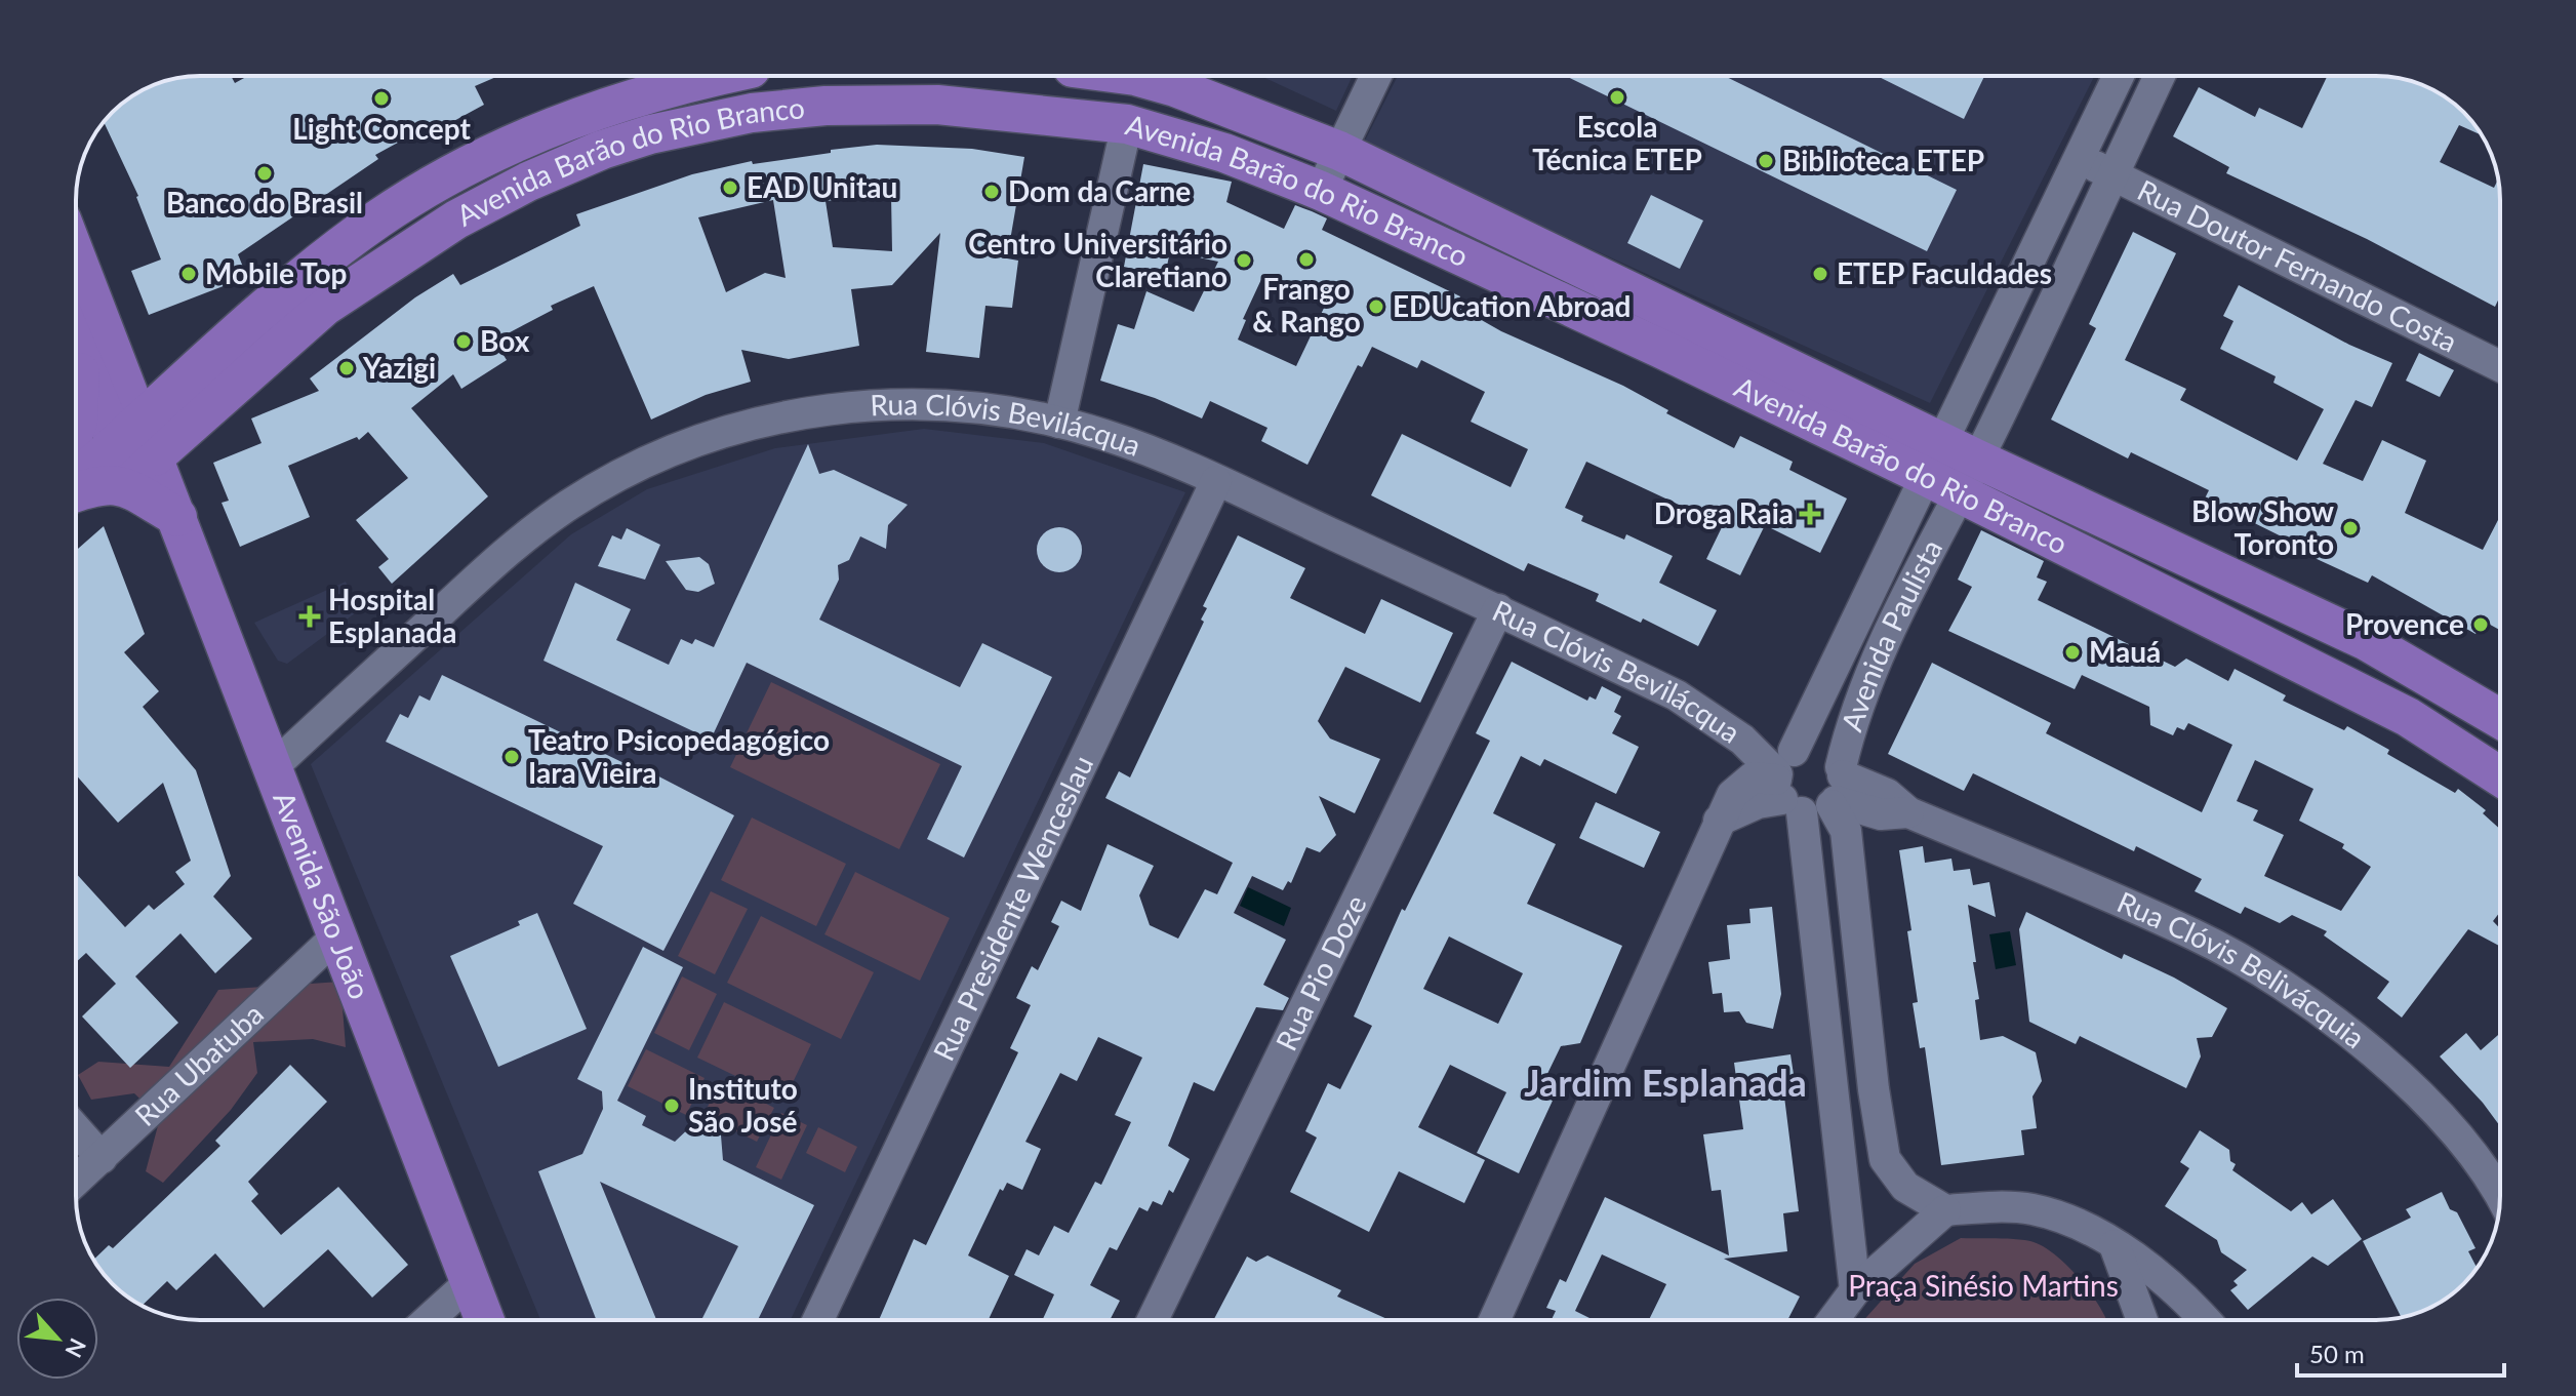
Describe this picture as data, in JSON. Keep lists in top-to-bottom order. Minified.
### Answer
{"streets":{"main road":["Avenida Barão do Rio Branco","Avenida São João"],"street":["Rua Doutor Fernando Costa","Rua Clóvis Bevilácqua","Avenida Paulista","Rua Presidente Wenceslau","Rua Pio Doze","Rua Clóvis Belivácquia","Rua Ubatuba"]},"crossings":[["Avenida Barão do Rio Branco","Avenida Paulista"],["Avenida Barão do Rio Branco","Avenida São João"],["Rua Doutor Fernando Costa","Avenida Paulista"],["Rua Clóvis Bevilácqua","Avenida Paulista"],["Rua Clóvis Bevilácqua","Avenida São João"],["Rua Clóvis Bevilácqua","Rua Presidente Wenceslau"],["Rua Clóvis Bevilácqua","Rua Pio Doze"],["Rua Clóvis Bevilácqua","Rua Clóvis Belivácquia"],["Avenida Paulista","Rua Clóvis Belivácquia"],["Avenida São João","Rua Ubatuba"]],"districts":["Jardim Esplanada"],"parks":["Praça Sinésio Martins"],"places":{"other":["Escola Técnica ETEP","Light Concept","Biblioteca ETEP","Banco do Brasil","EAD Unitau","Dom da Carne","Frango & Rango","Centro Universitário Claretiano","Mobile Top","ETEP Faculdades","EDUcation Abroad","Box","Yazigi","Blow Show Toronto","Provence","Mauá","Teatro Psicopedagógico Iara Vieira","Instituto São José"],"health":["Droga Raia","Hospital Esplanada"]},"scale_bar":"50 m","north":"bottom right"}
